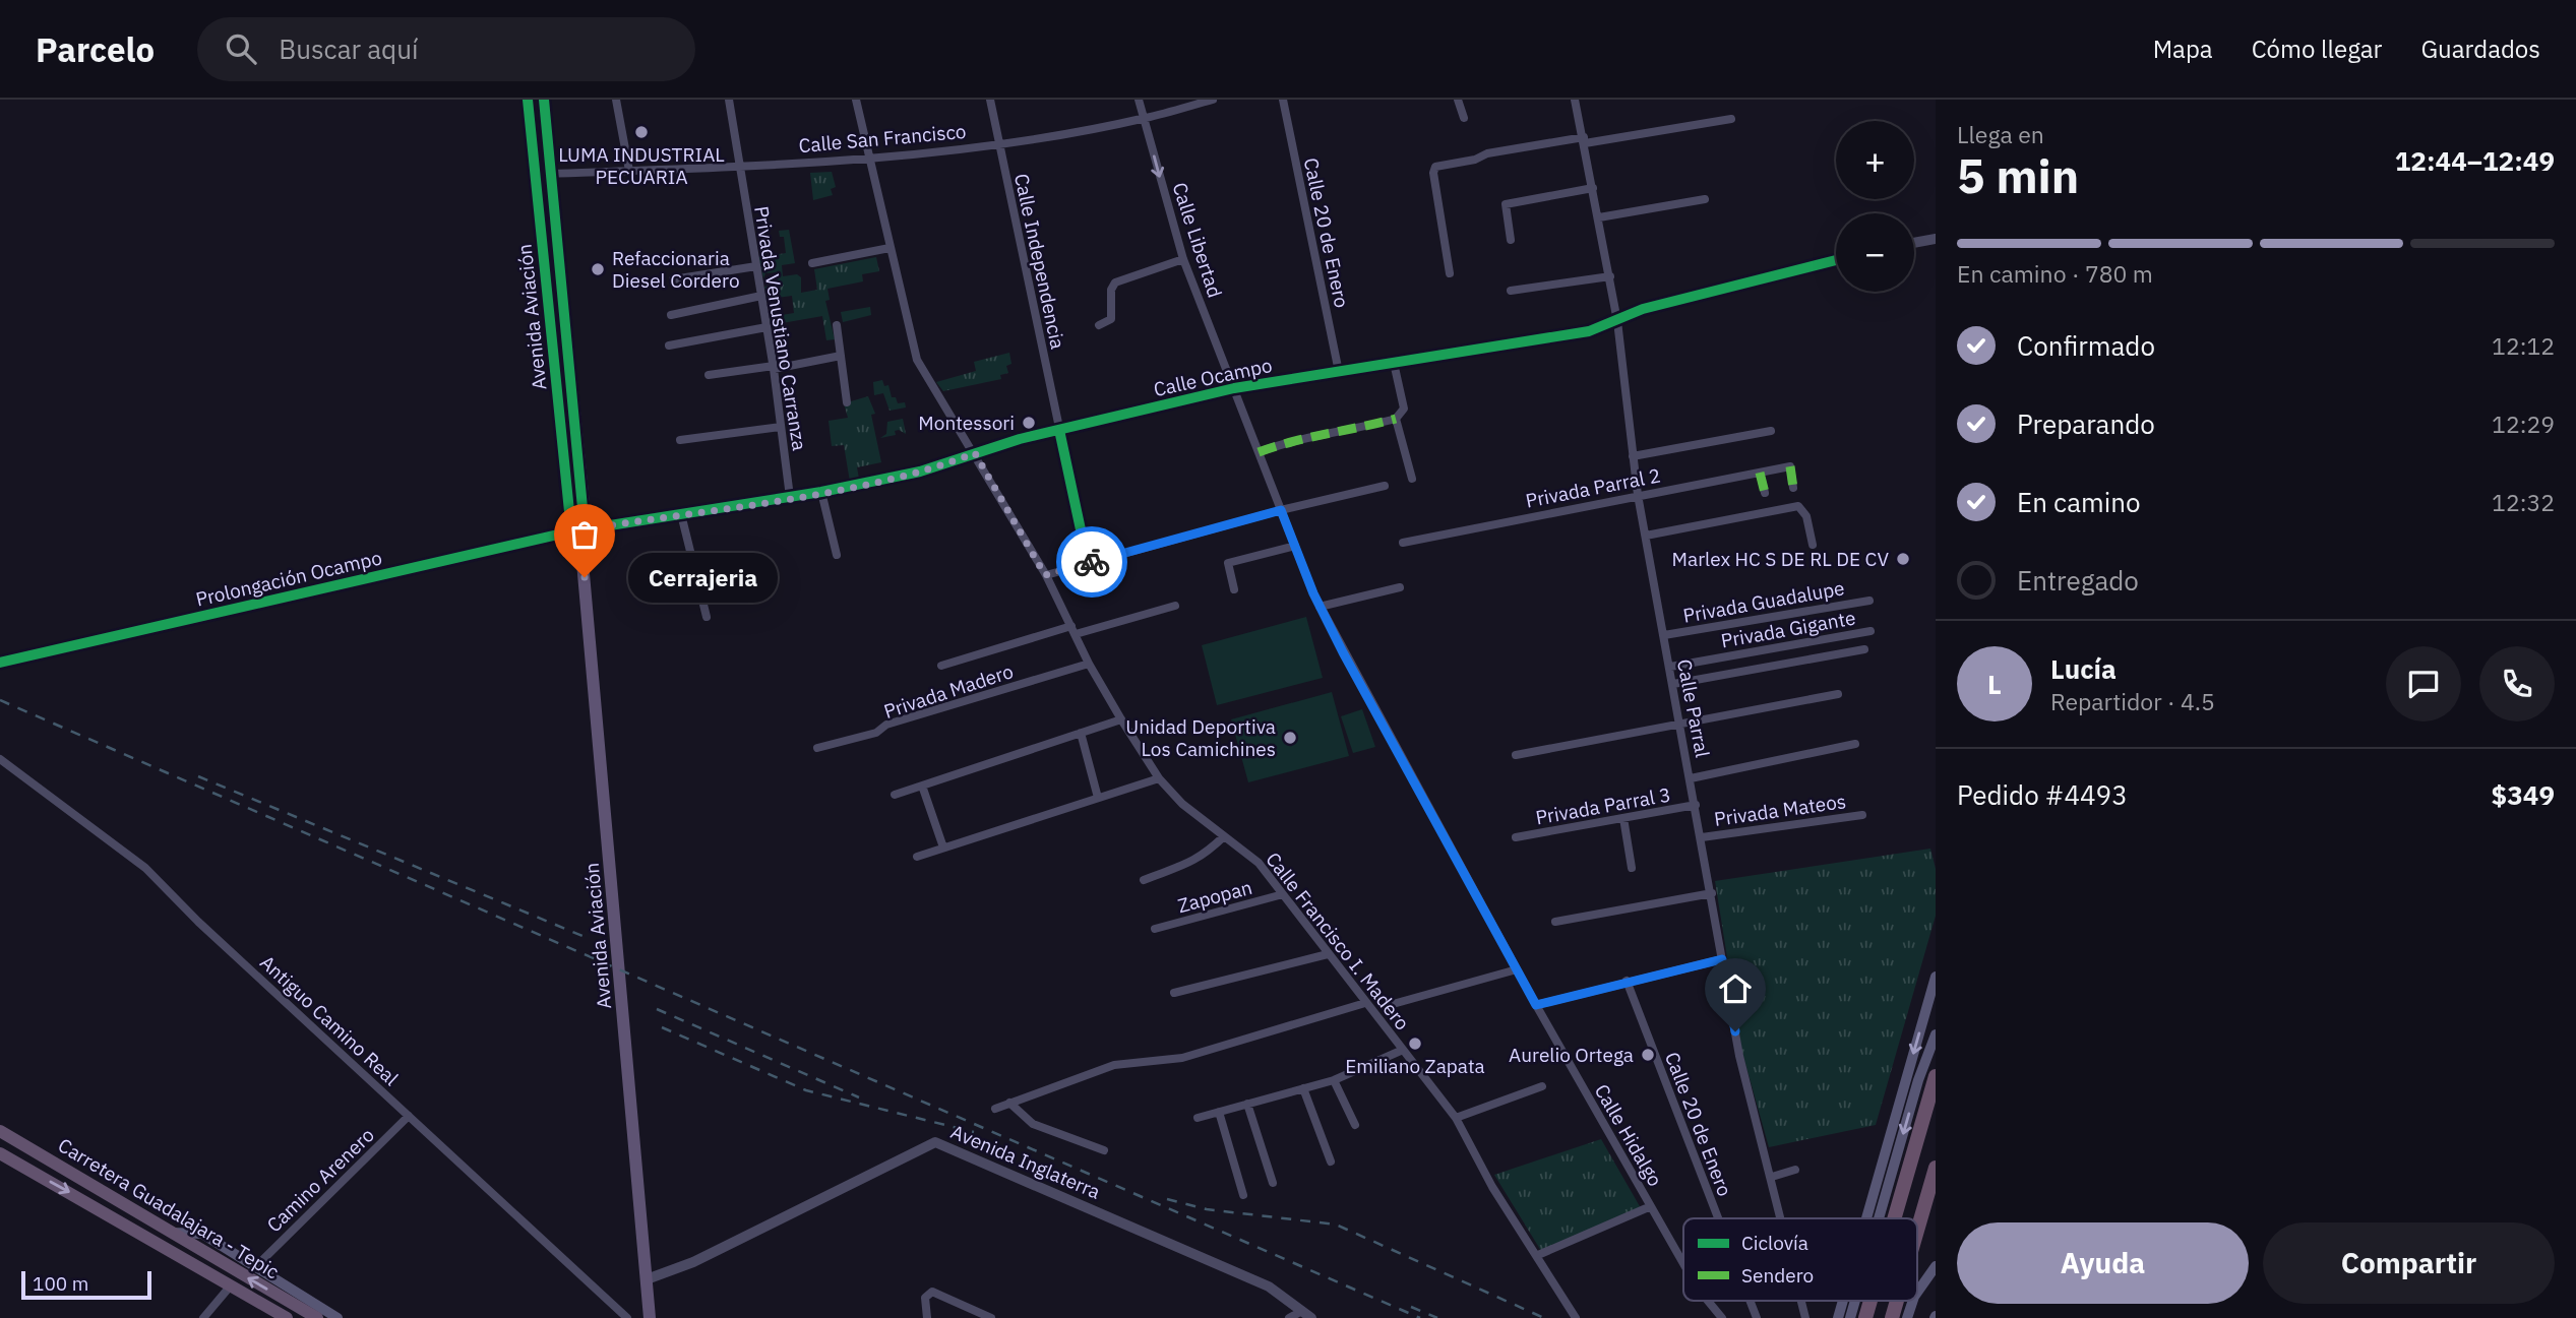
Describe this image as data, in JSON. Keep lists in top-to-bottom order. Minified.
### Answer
{"streets":{"highway":["Carretera Guadalajara - Tepic"],"main road":["Avenida Aviación"],"street":["Calle San Francisco","Calle 20 de Enero","Calle Libertad","Calle Independencia","Privada Venustiano Carranza","Calle Ocampo","Privada Parral 2","Prolongación Ocampo","Privada Guadalupe","Privada Gigante","Privada Madero","Calle Parral","Privada Parral 3","Privada Mateos","Zapopan","Calle Francisco I. Madero","Antiguo Camino Real","Calle Hidalgo","Avenida Inglaterra","Camino Arenero"]},"crossings":[["Calle San Francisco","Calle Libertad"],["Calle San Francisco","Calle Independencia"],["Calle San Francisco","Avenida Aviación"],["Calle San Francisco","Privada Venustiano Carranza"],["Calle San Francisco","Calle Francisco I. Madero"],["Calle 20 de Enero","Calle Ocampo"],["Calle Libertad","Calle Ocampo"],["Calle Libertad","Calle Hidalgo"],["Calle Independencia","Calle Ocampo"],["Avenida Aviación","Calle Ocampo"],["Avenida Aviación","Prolongación Ocampo"],["Avenida Aviación","Avenida Inglaterra"],["Privada Venustiano Carranza","Calle Ocampo"],["Calle Ocampo","Prolongación Ocampo"],["Calle Ocampo","Calle Parral"],["Calle Ocampo","Calle Francisco I. Madero"],["Calle Ocampo","Calle Hidalgo"],["Privada Parral 2","Calle Parral"],["Privada Guadalupe","Calle Parral"],["Privada Gigante","Calle Parral"],["Privada Madero","Calle Francisco I. Madero"],["Calle Parral","Privada Parral 3"],["Calle Parral","Privada Mateos"],["Zapopan","Calle Francisco I. Madero"],["Antiguo Camino Real","Camino Arenero"]],"one_way":["Calle Libertad"],"places":["LUMA INDUSTRIAL PECUARIA","Refaccionaria Diesel Cordero","Montessori","Marlex HC S DE RL DE CV","Cerrajeria","Unidad Deportiva Los Camichines","Emiliano Zapata","Aurelio Ortega"],"legend":["Ciclovía","Sendero"],"scale_bar":"100 m","page":{"header":"Parcelo","search":"Buscar aquí","nav":["Mapa","Cómo llegar","Guardados"],"heading":["5 min","Llega en","12:44–12:49"],"panel":["Lucía","Repartidor · 4.5","Pedido #4493","$349"],"map_buttons":["+","−"],"bar":"En camino · 780 m","list":[["Confirmado","12:12"],["Preparando","12:29"],["En camino","12:32"],"Entregado"],"bubble":"Cerrajeria","round":"L","buttons":["Ayuda","Compartir"],"scale":"100 m"}}
